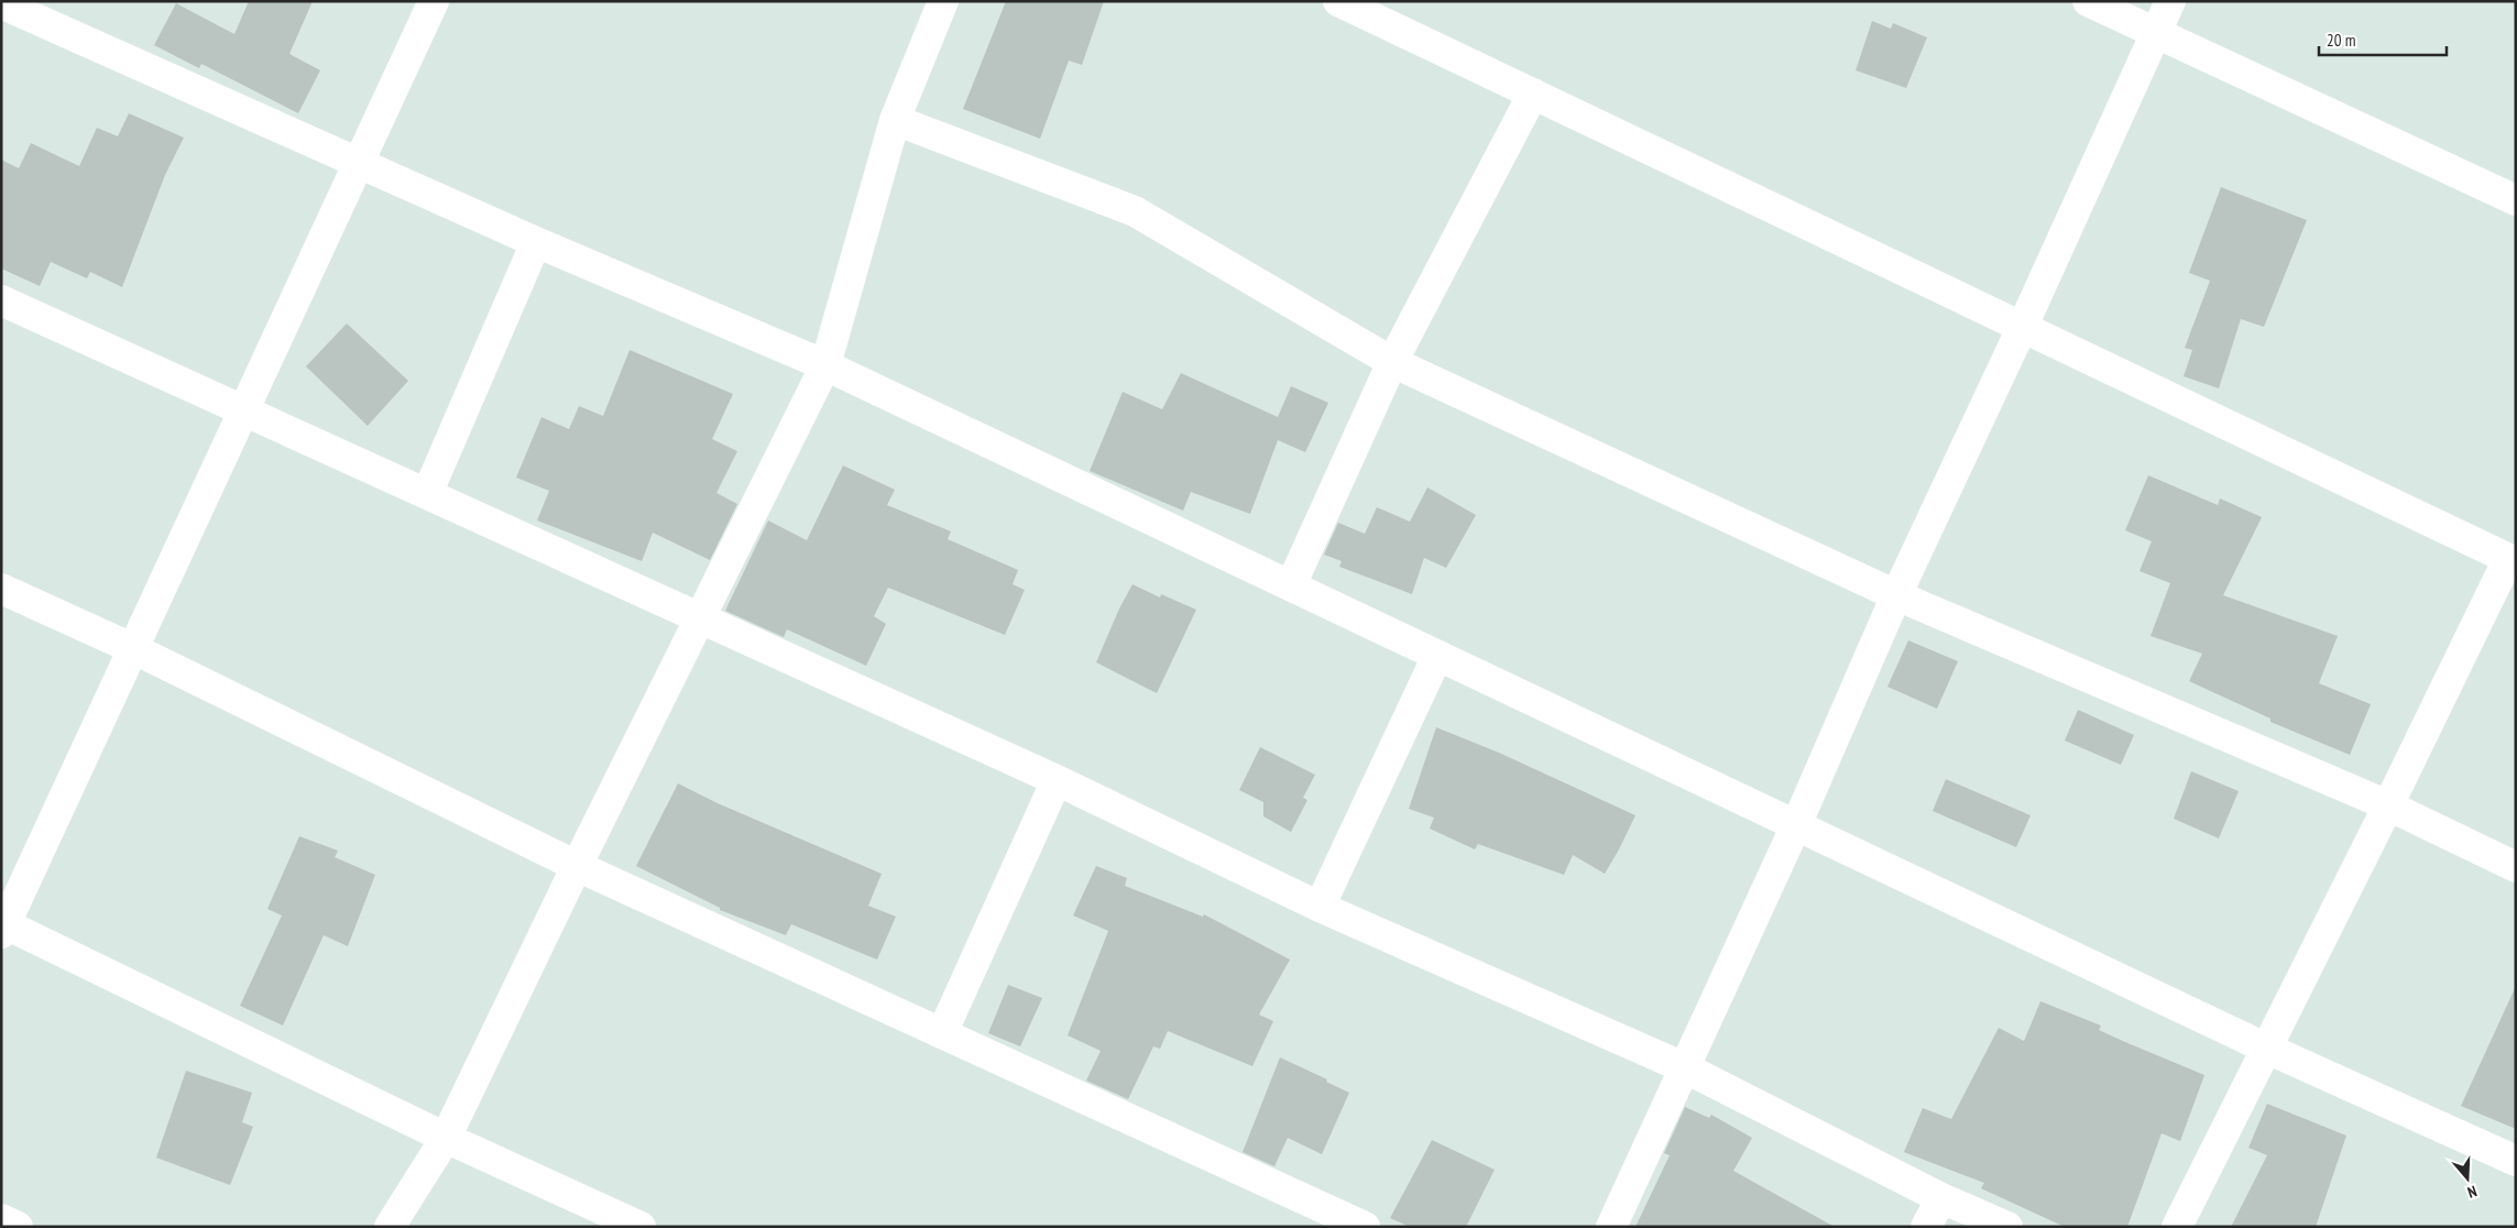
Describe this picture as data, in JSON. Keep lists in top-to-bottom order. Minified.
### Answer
{"scale_bar":"20 m","north":"bottom"}
